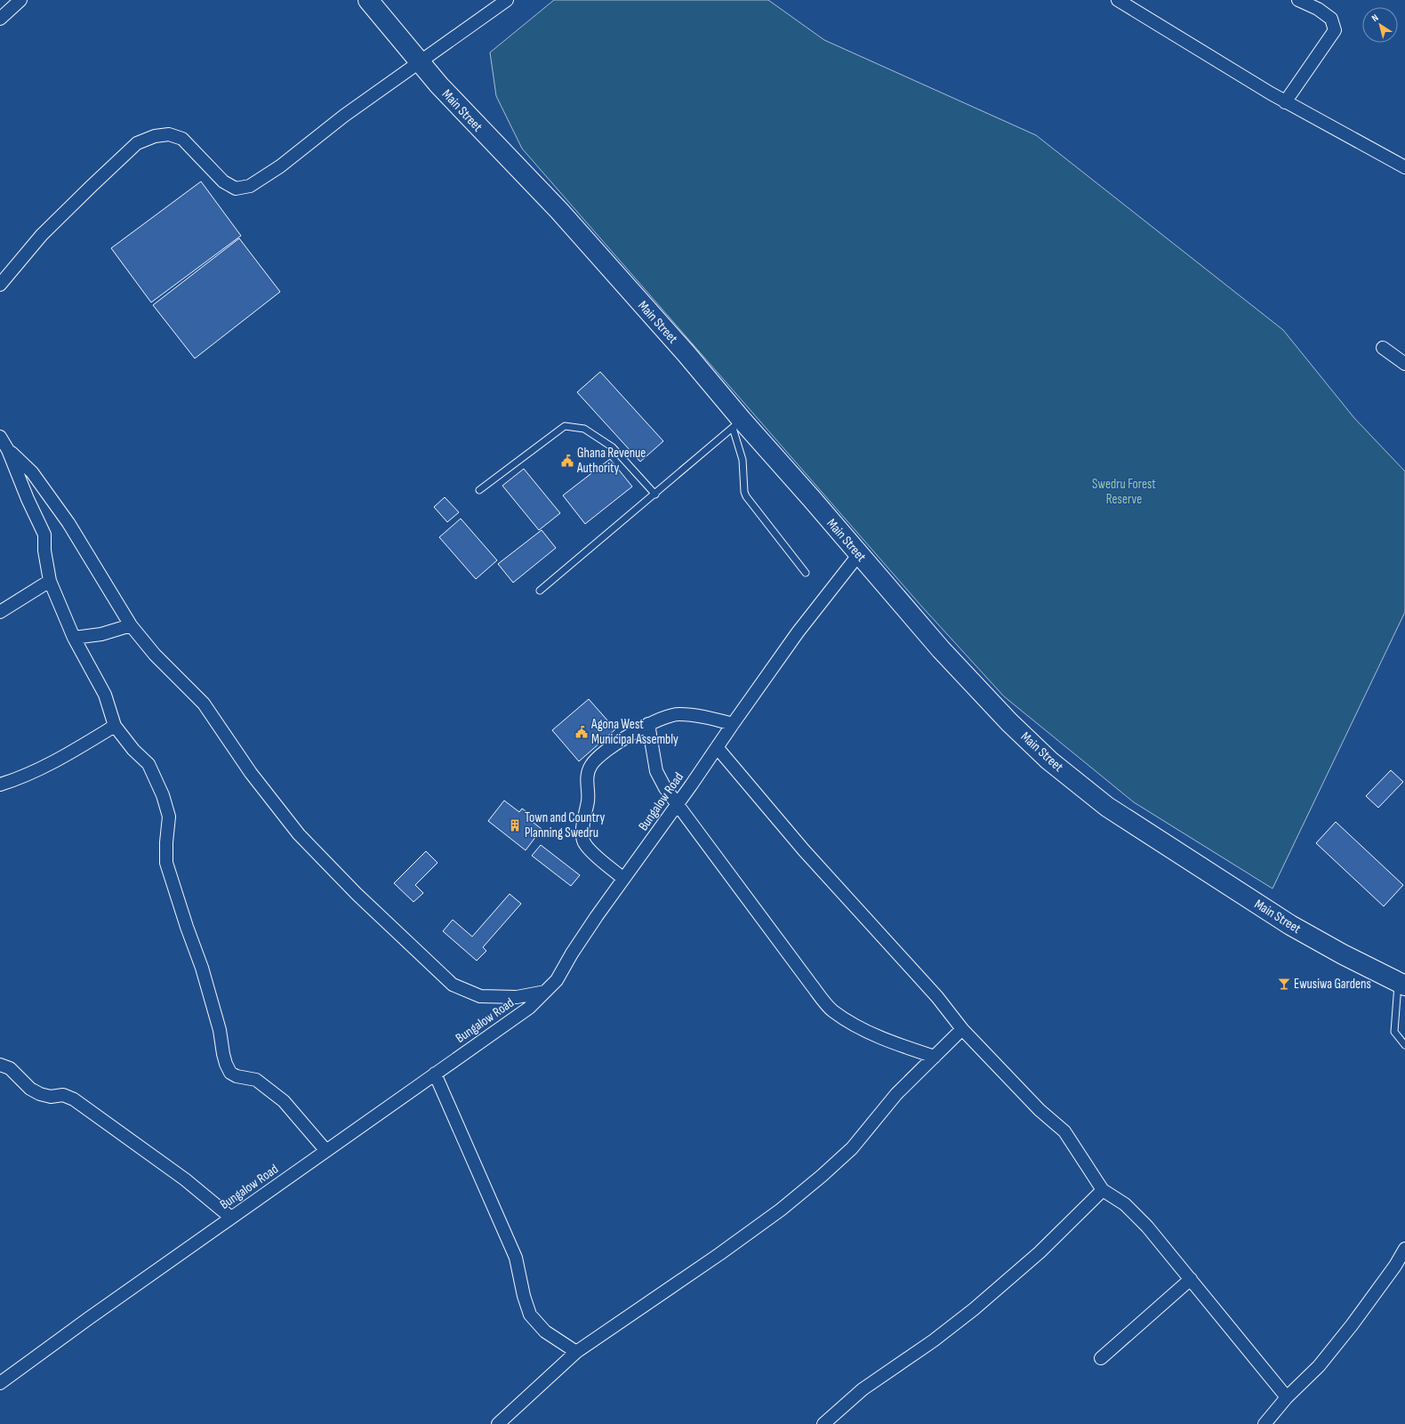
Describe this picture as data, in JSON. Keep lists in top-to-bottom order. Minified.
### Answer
{"streets":{"main road":["Main Street"],"street":["Bungalow Road"]},"crossings":[["Main Street","Bungalow Road"]],"parks":["Swedru Forest Reserve"],"places":{"public building":["Ghana Revenue Authority","Agona West Municipal Assembly"],"building":["Town and Country Planning Swedru"],"bar":["Ewusiwa Gardens"]},"north":"top left"}
